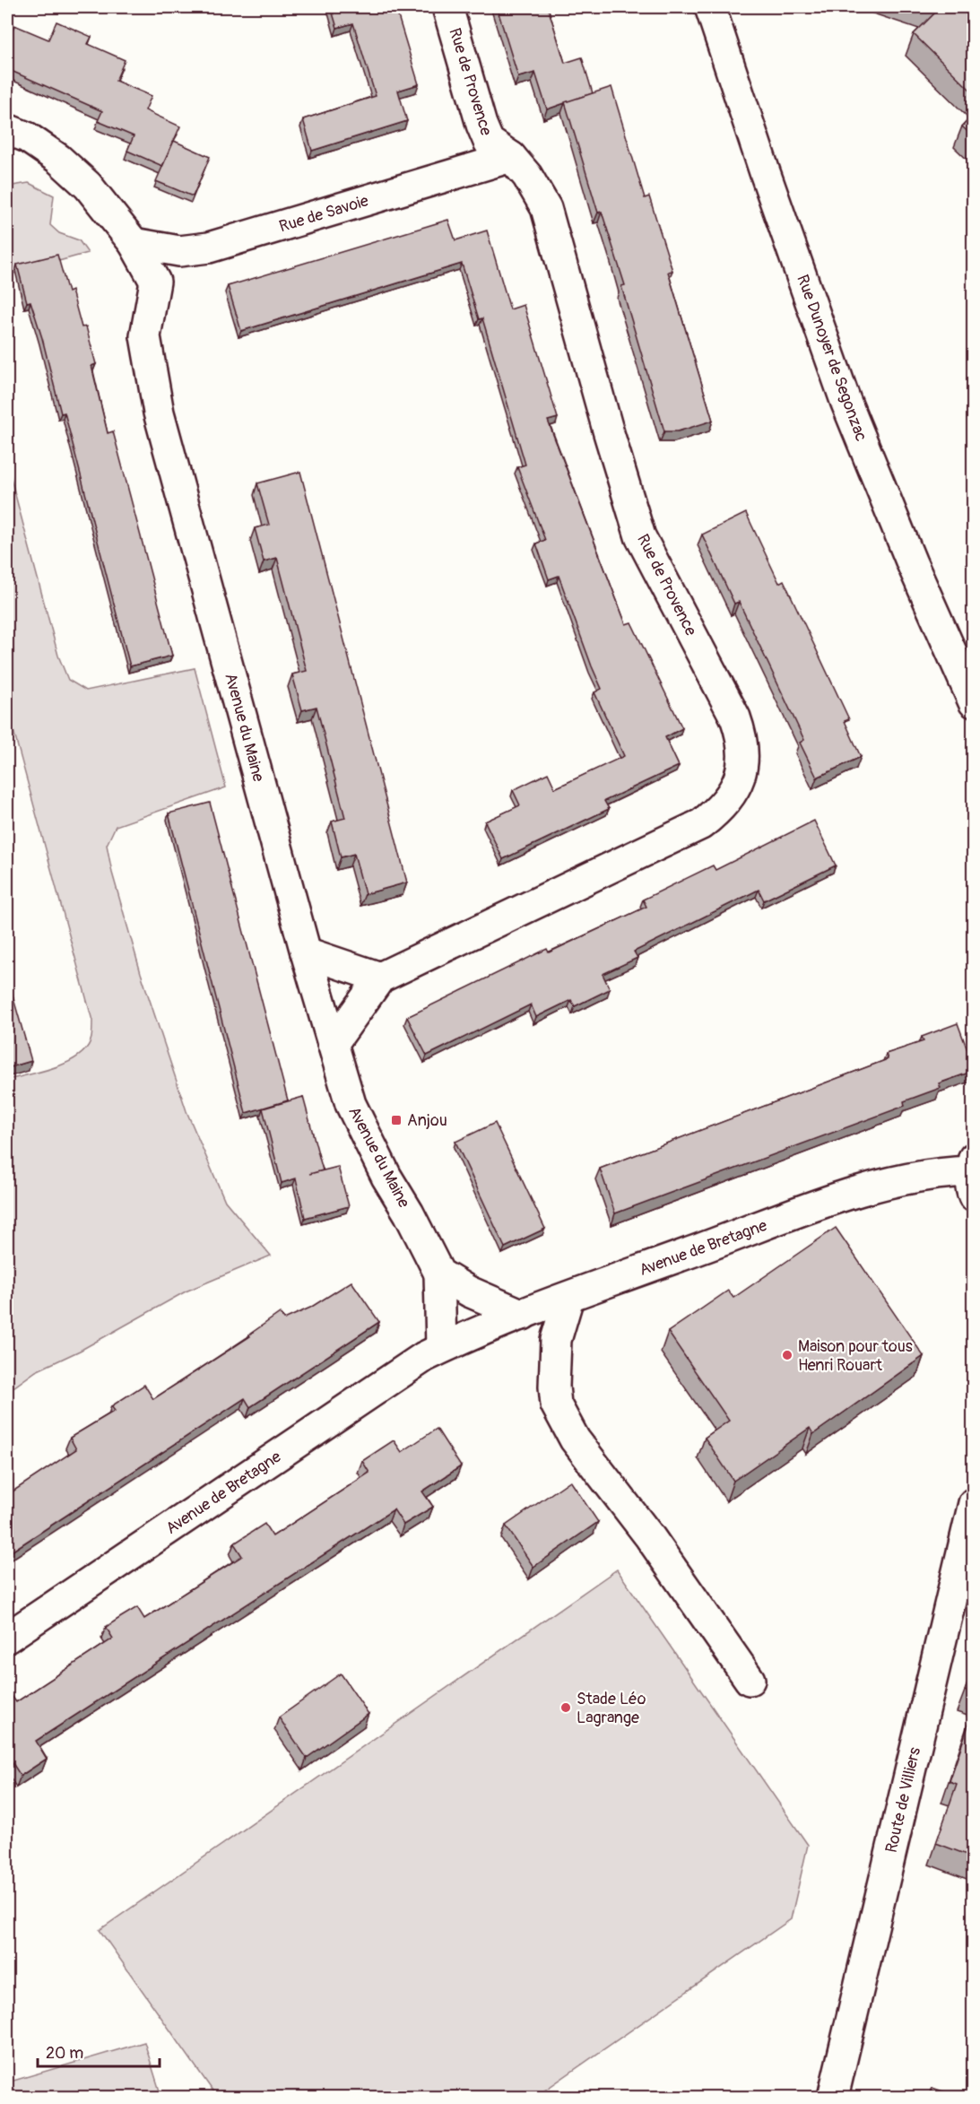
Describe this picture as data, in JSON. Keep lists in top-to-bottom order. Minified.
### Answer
{"streets":{"street":["Rue de Provence","Rue de Savoie","Rue Dunoyer de Segonzac","Avenue du Maine","Avenue de Bretagne","Route de Villiers"]},"crossings":[["Rue de Provence","Rue de Savoie"],["Rue de Provence","Avenue du Maine"],["Rue de Savoie","Avenue du Maine"]],"places":{"transit":["Anjou"],"other":["Maison pour tous Henri Rouart","Stade Léo Lagrange"]},"scale_bar":"20 m"}
